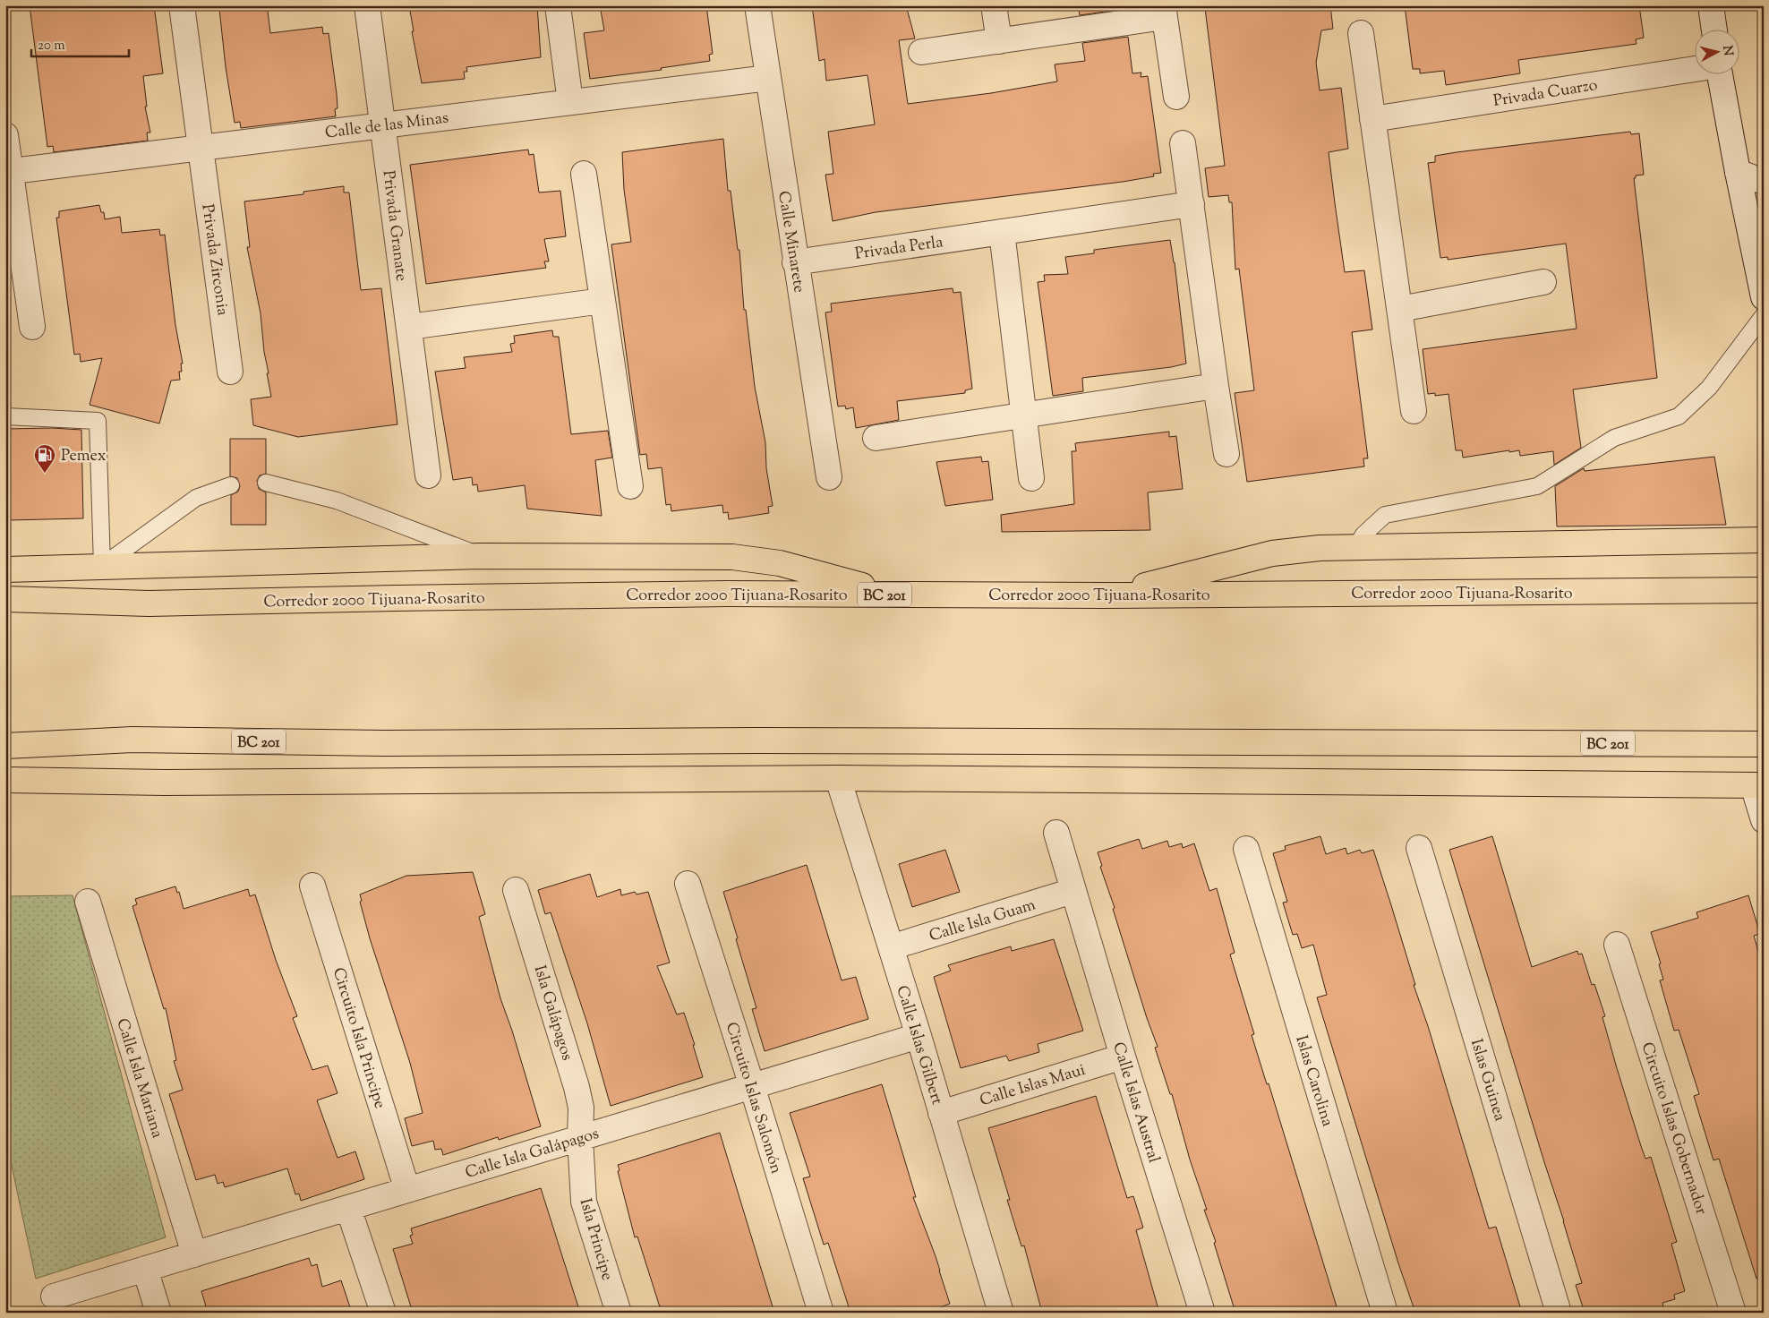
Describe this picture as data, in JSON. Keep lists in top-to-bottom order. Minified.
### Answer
{"streets":{"highway":["Corredor 2000 Tijuana-Rosarito","BC 201"],"street":["Privada Cuarzo","Calle de las Minas","Privada Granate","Calle Minarete","Privada Perla","Privada Zirconia","Calle Isla Guam","Isla Galápagos","Circuito Isla Principe","Calle Islas Gilbert","Calle Isla Mariana","Islas Guinea","Islas Carolina","Calle Islas Maui","Circuito Islas Salomón","Calle Islas Austral","Circuito Islas Gobernador","Calle Isla Galápagos","Isla Principe"]},"crossings":[["Calle de las Minas","Privada Granate"],["Calle de las Minas","Calle Minarete"],["Calle de las Minas","Privada Zirconia"],["Calle Minarete","Privada Perla"],["Calle Isla Guam","Calle Islas Gilbert"],["Calle Isla Guam","Calle Islas Austral"],["Isla Galápagos","Calle Isla Galápagos"],["Isla Galápagos","Isla Principe"],["Circuito Isla Principe","Calle Isla Galápagos"],["Calle Islas Gilbert","Calle Islas Maui"],["Calle Islas Gilbert","Calle Isla Galápagos"],["Calle Isla Mariana","Calle Isla Galápagos"],["Calle Islas Maui","Calle Islas Austral"],["Circuito Islas Salomón","Calle Isla Galápagos"],["Calle Isla Galápagos","Isla Principe"]],"places":{"fuel station":["Pemex"]},"scale_bar":"20 m","north":"right"}
